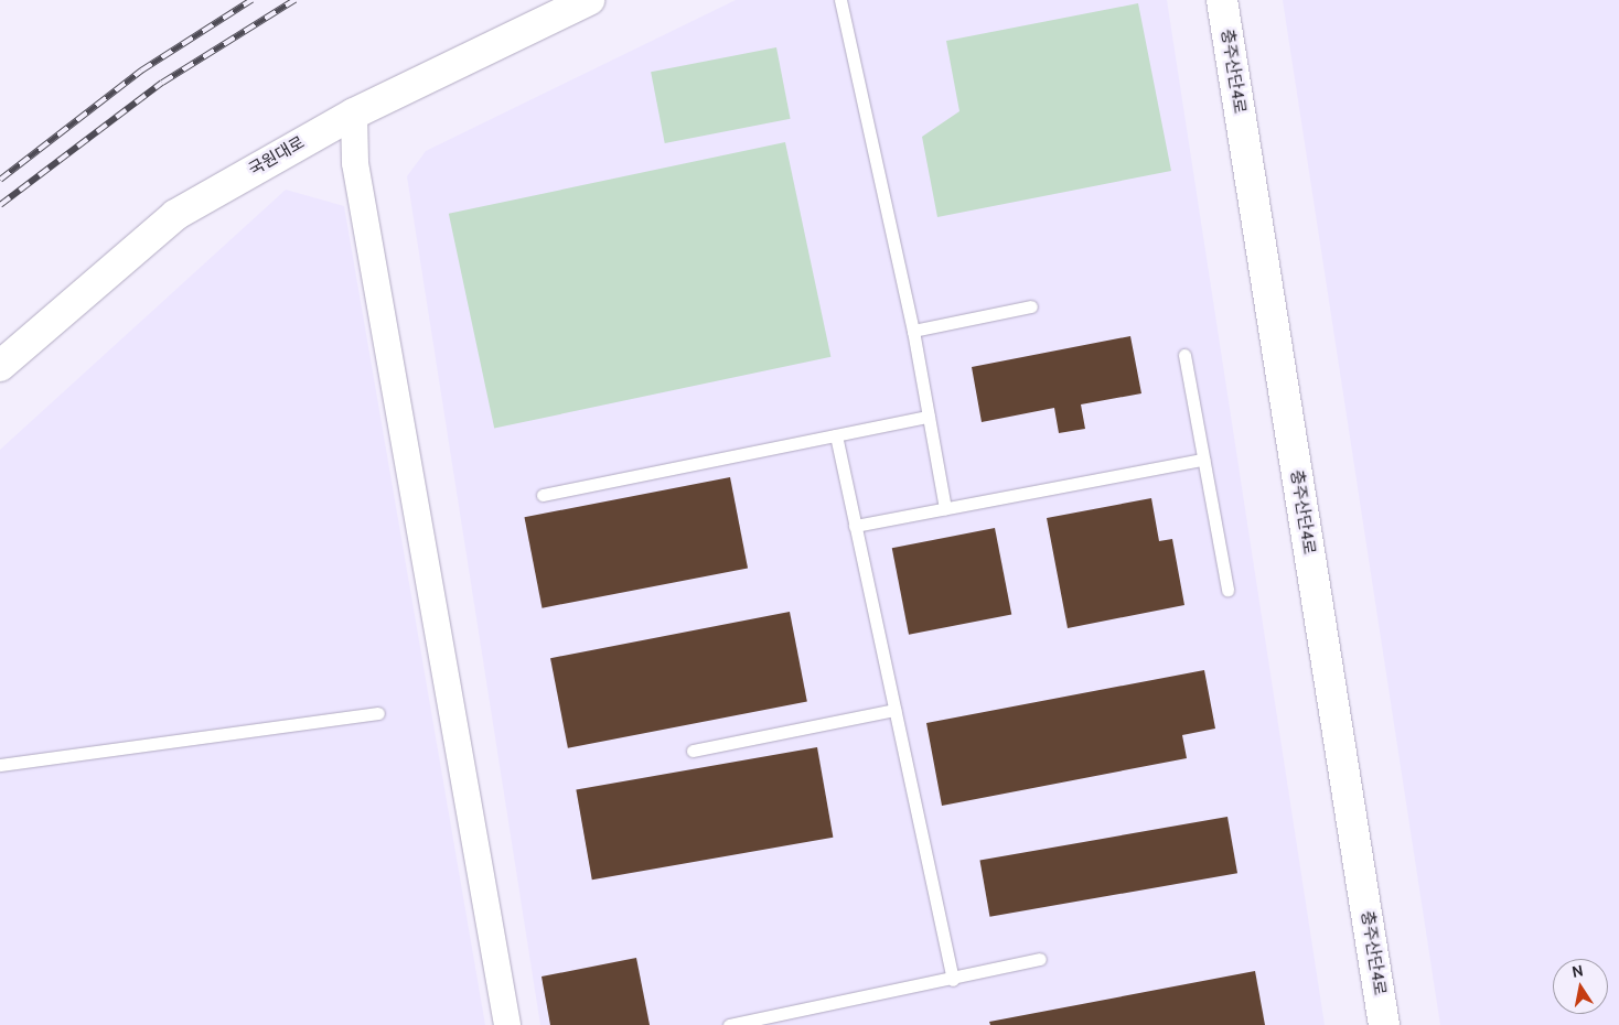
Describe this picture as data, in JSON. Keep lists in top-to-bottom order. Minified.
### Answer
{"streets":{"street":["충주산단4로","국원대로"]},"north":"top"}
